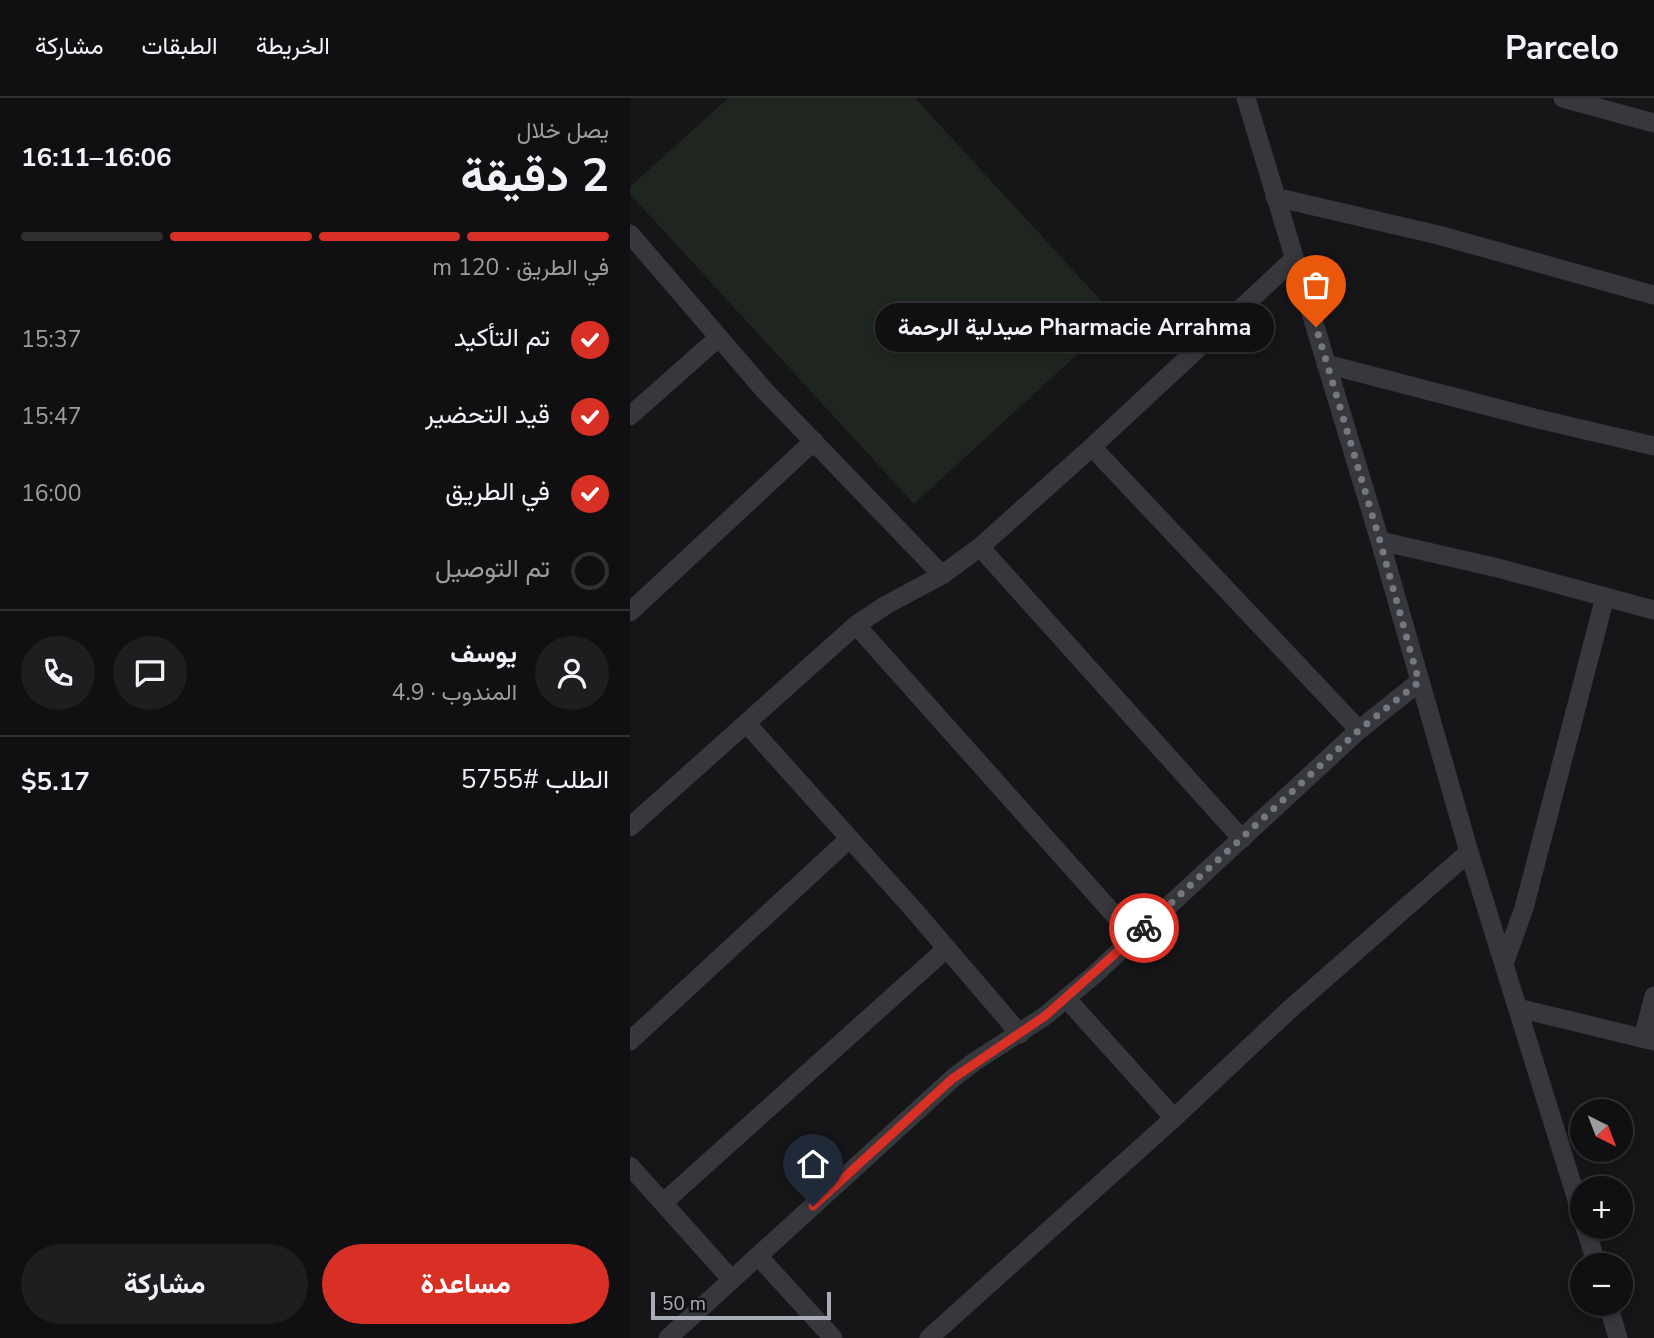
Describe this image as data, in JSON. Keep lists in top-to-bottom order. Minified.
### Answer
{"places":["Pharmacie Arrahma صيدلية الرحمة"],"scale_bar":"50 m","north":"bottom right","page":{"header":"Parcelo","nav":["الخريطة","الطبقات","مشاركة"],"heading":["2 دقيقة","يصل خلال","16:06–16:11"],"panel":["يوسف","المندوب · 4.9","الطلب #5755","$5.17"],"bar":"في الطريق · 120 m","list":[["تم التأكيد","15:37"],["قيد التحضير","15:47"],["في الطريق","16:00"],"تم التوصيل"],"bubble":"Pharmacie Arrahma صيدلية الرحمة","map_buttons":["+","−"],"buttons":["مساعدة","مشاركة"],"scale":"50 m"}}
